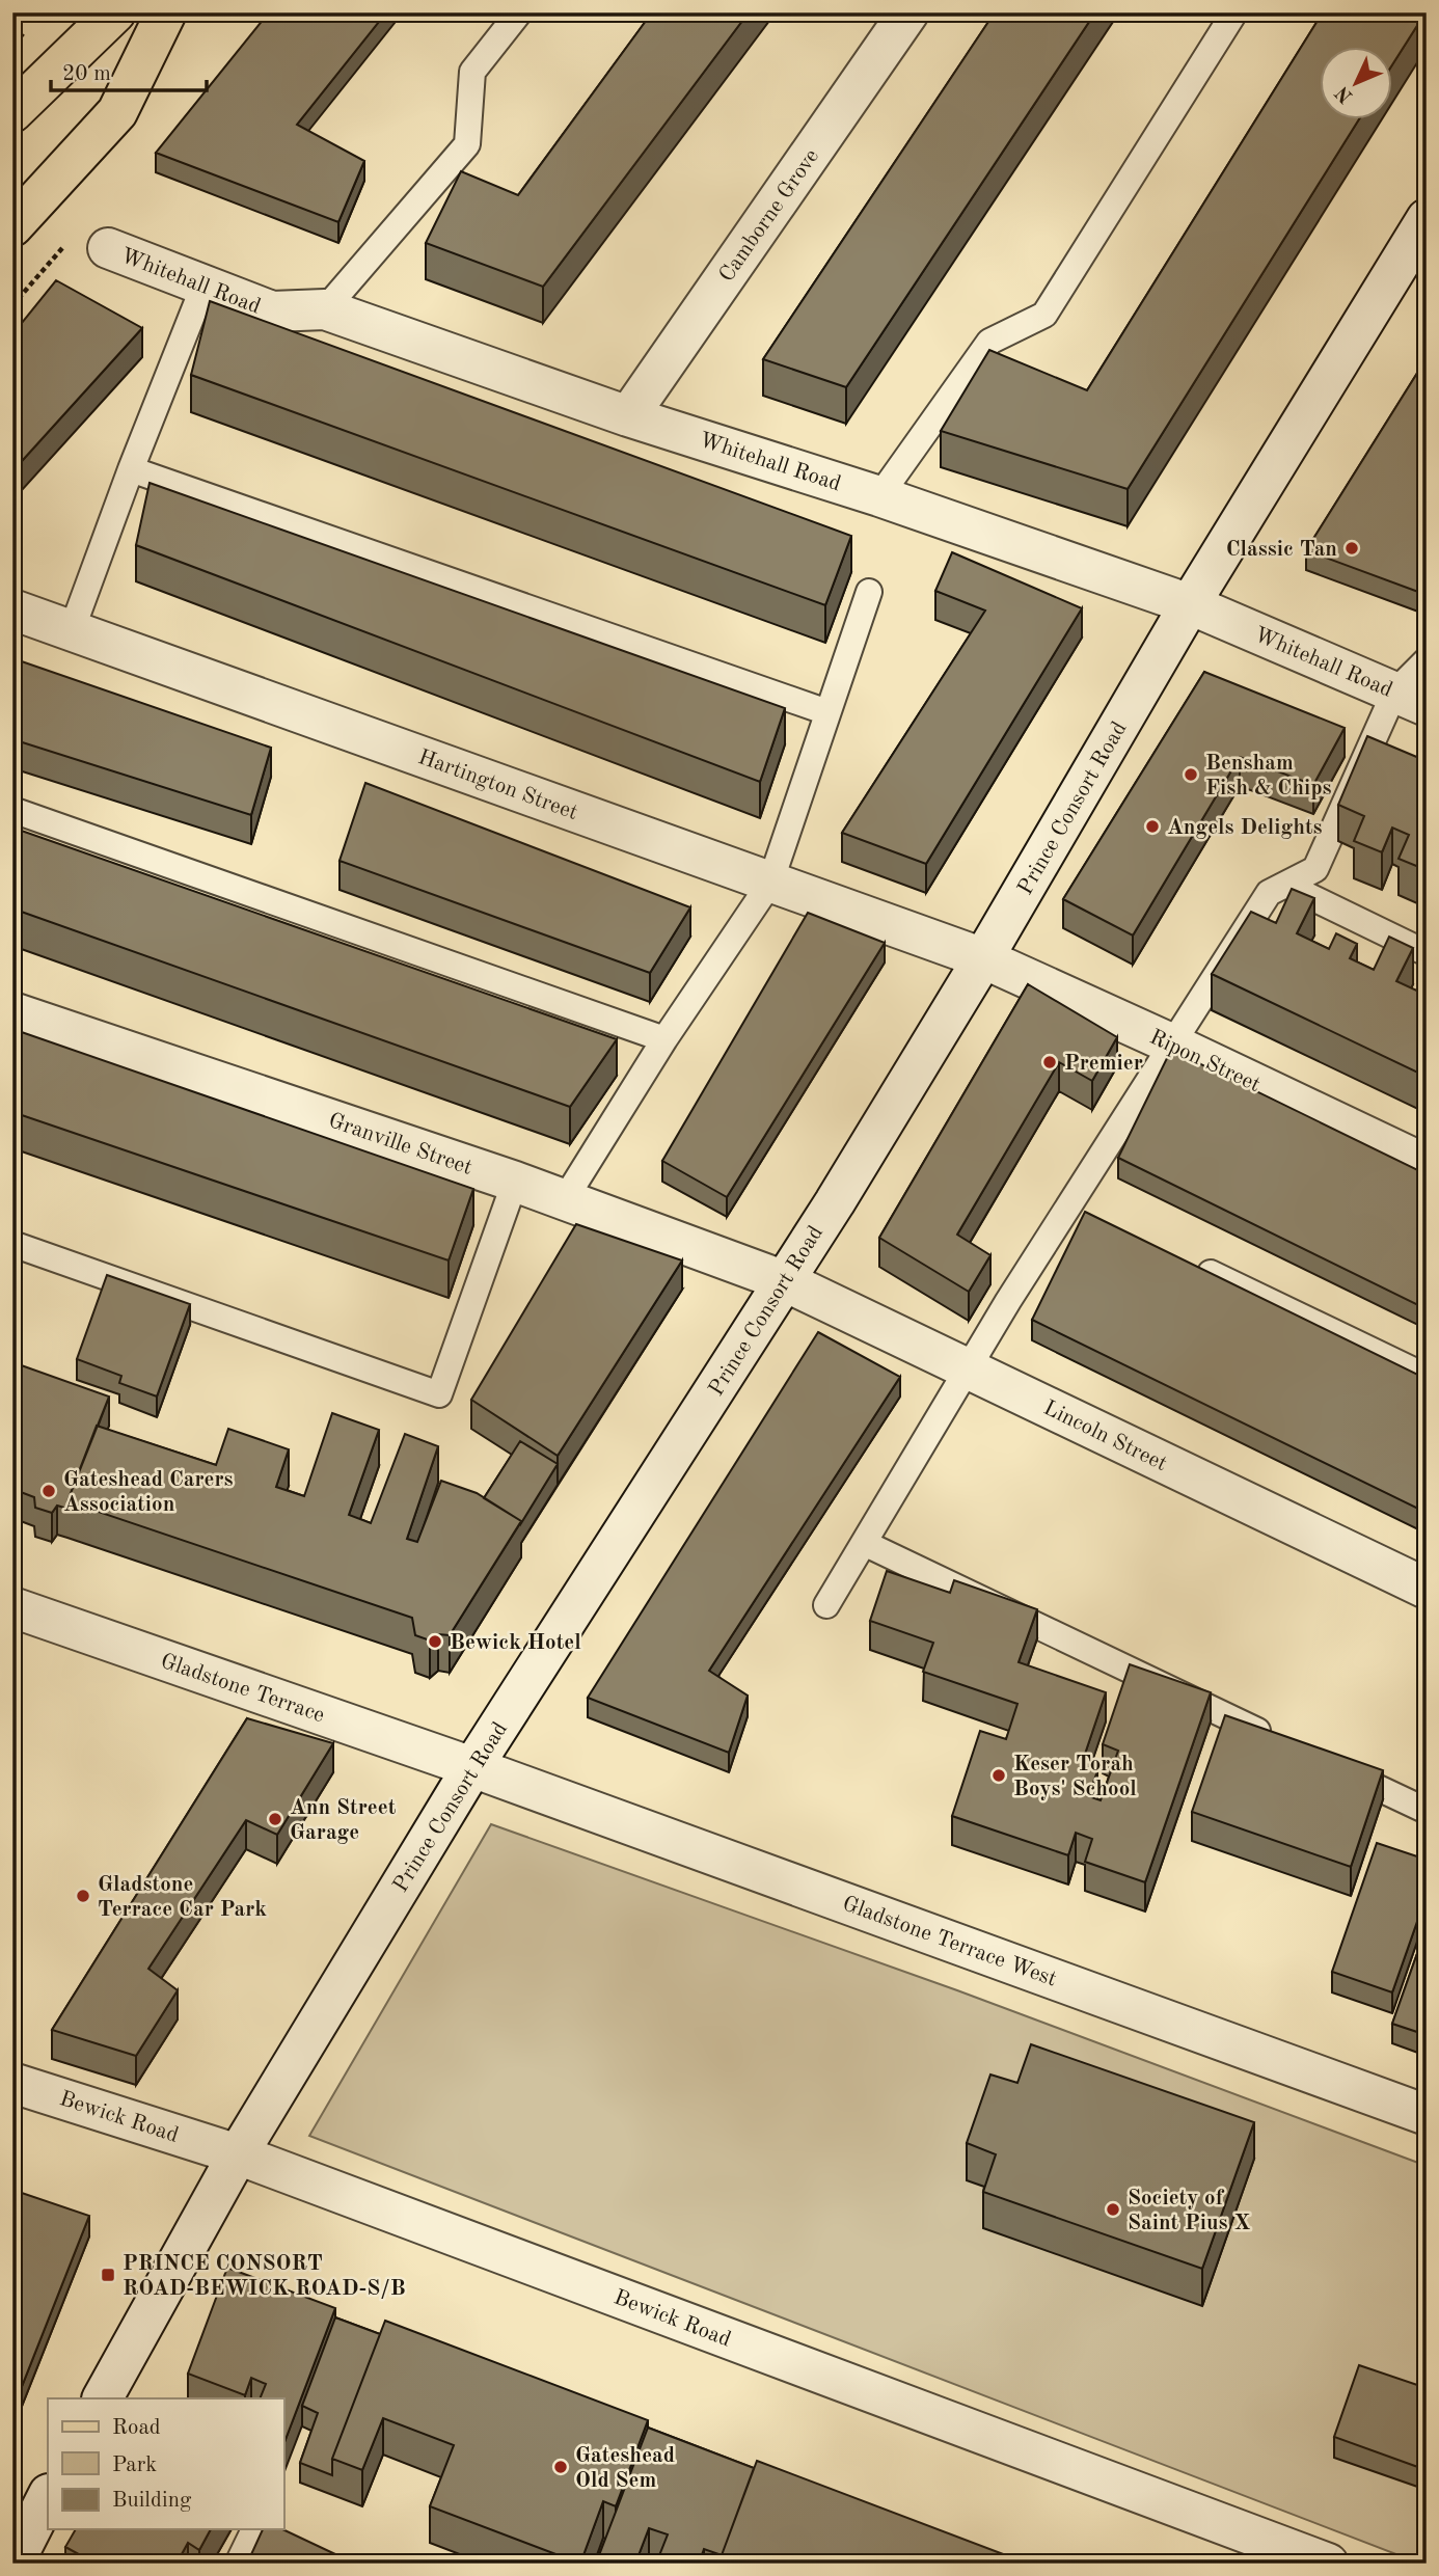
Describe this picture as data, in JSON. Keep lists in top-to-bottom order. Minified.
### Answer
{"streets":{"street":["Camborne Grove","Whitehall Road","Hartington Street","Prince Consort Road","Ripon Street","Granville Street","Lincoln Street","Gladstone Terrace","Gladstone Terrace West","Bewick Road"]},"crossings":[["Camborne Grove","Whitehall Road"],["Whitehall Road","Prince Consort Road"],["Hartington Street","Prince Consort Road"],["Hartington Street","Ripon Street"],["Prince Consort Road","Ripon Street"],["Prince Consort Road","Granville Street"],["Prince Consort Road","Lincoln Street"],["Prince Consort Road","Gladstone Terrace"],["Prince Consort Road","Gladstone Terrace West"],["Prince Consort Road","Bewick Road"],["Granville Street","Lincoln Street"],["Gladstone Terrace","Gladstone Terrace West"]],"places":{"other":["Classic Tan","Bensham Fish & Chips","Angels Delights","Premier","Gateshead Carers Association","Bewick Hotel","Keser Torah Boys' School","Ann Street Garage","Gladstone Terrace Car Park","Society of Saint Pius X","Gateshead Old Sem"],"transit":["PRINCE CONSORT ROAD-BEWICK ROAD-S/B"]},"legend":["Road","Park","Building"],"scale_bar":"20 m","north":"bottom left"}
